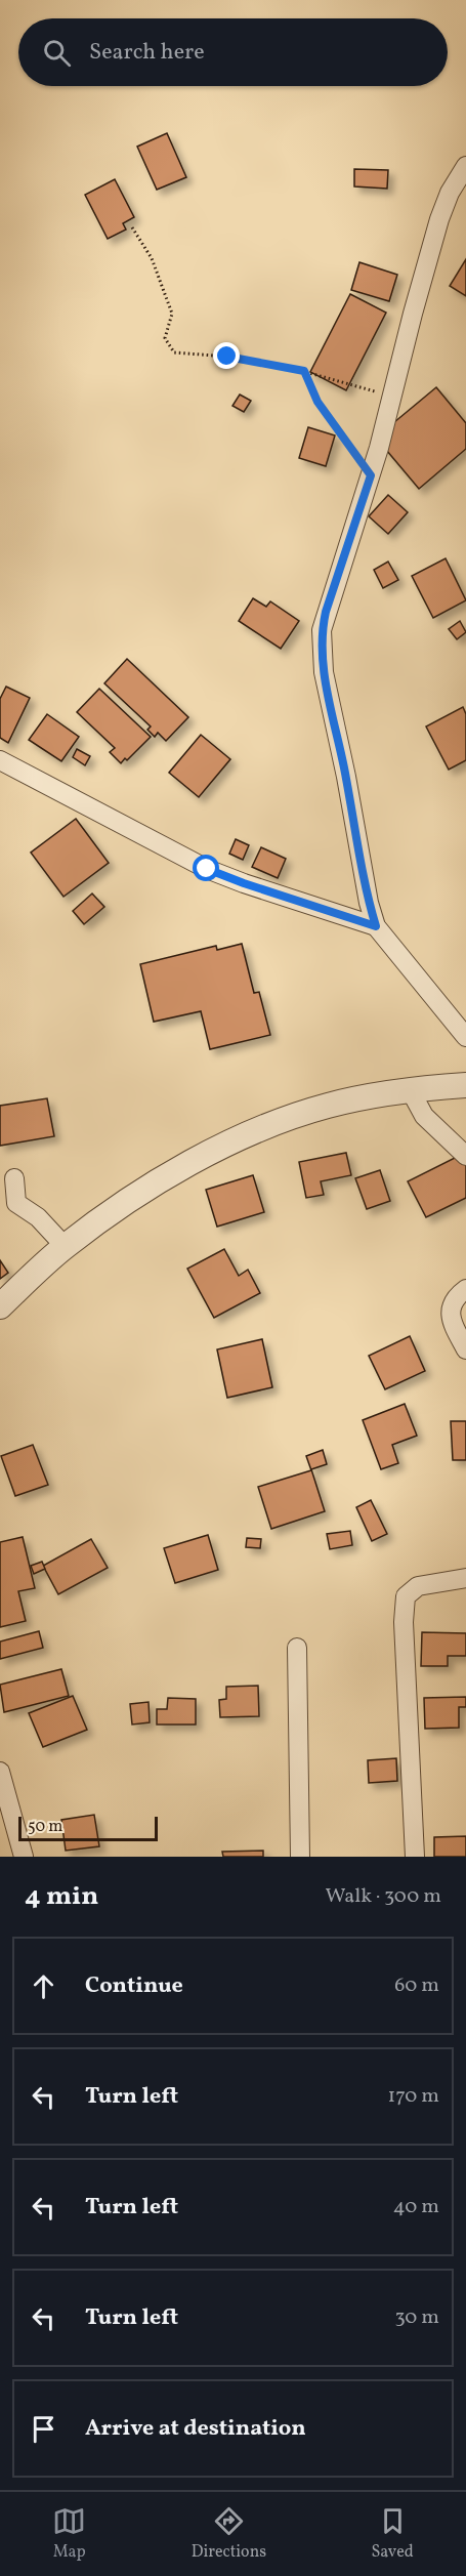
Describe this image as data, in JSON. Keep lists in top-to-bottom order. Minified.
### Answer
{"scale_bar":"50 m","page":{"search":"Search here","scale":"50 m","heading":["4 min","Walk · 300 m"],"list":[["Continue","60 m"],["Turn left","170 m"],["Turn left","40 m"],["Turn left","30 m"],"Arrive at destination"],"nav":["Map","Directions","Saved"]}}
